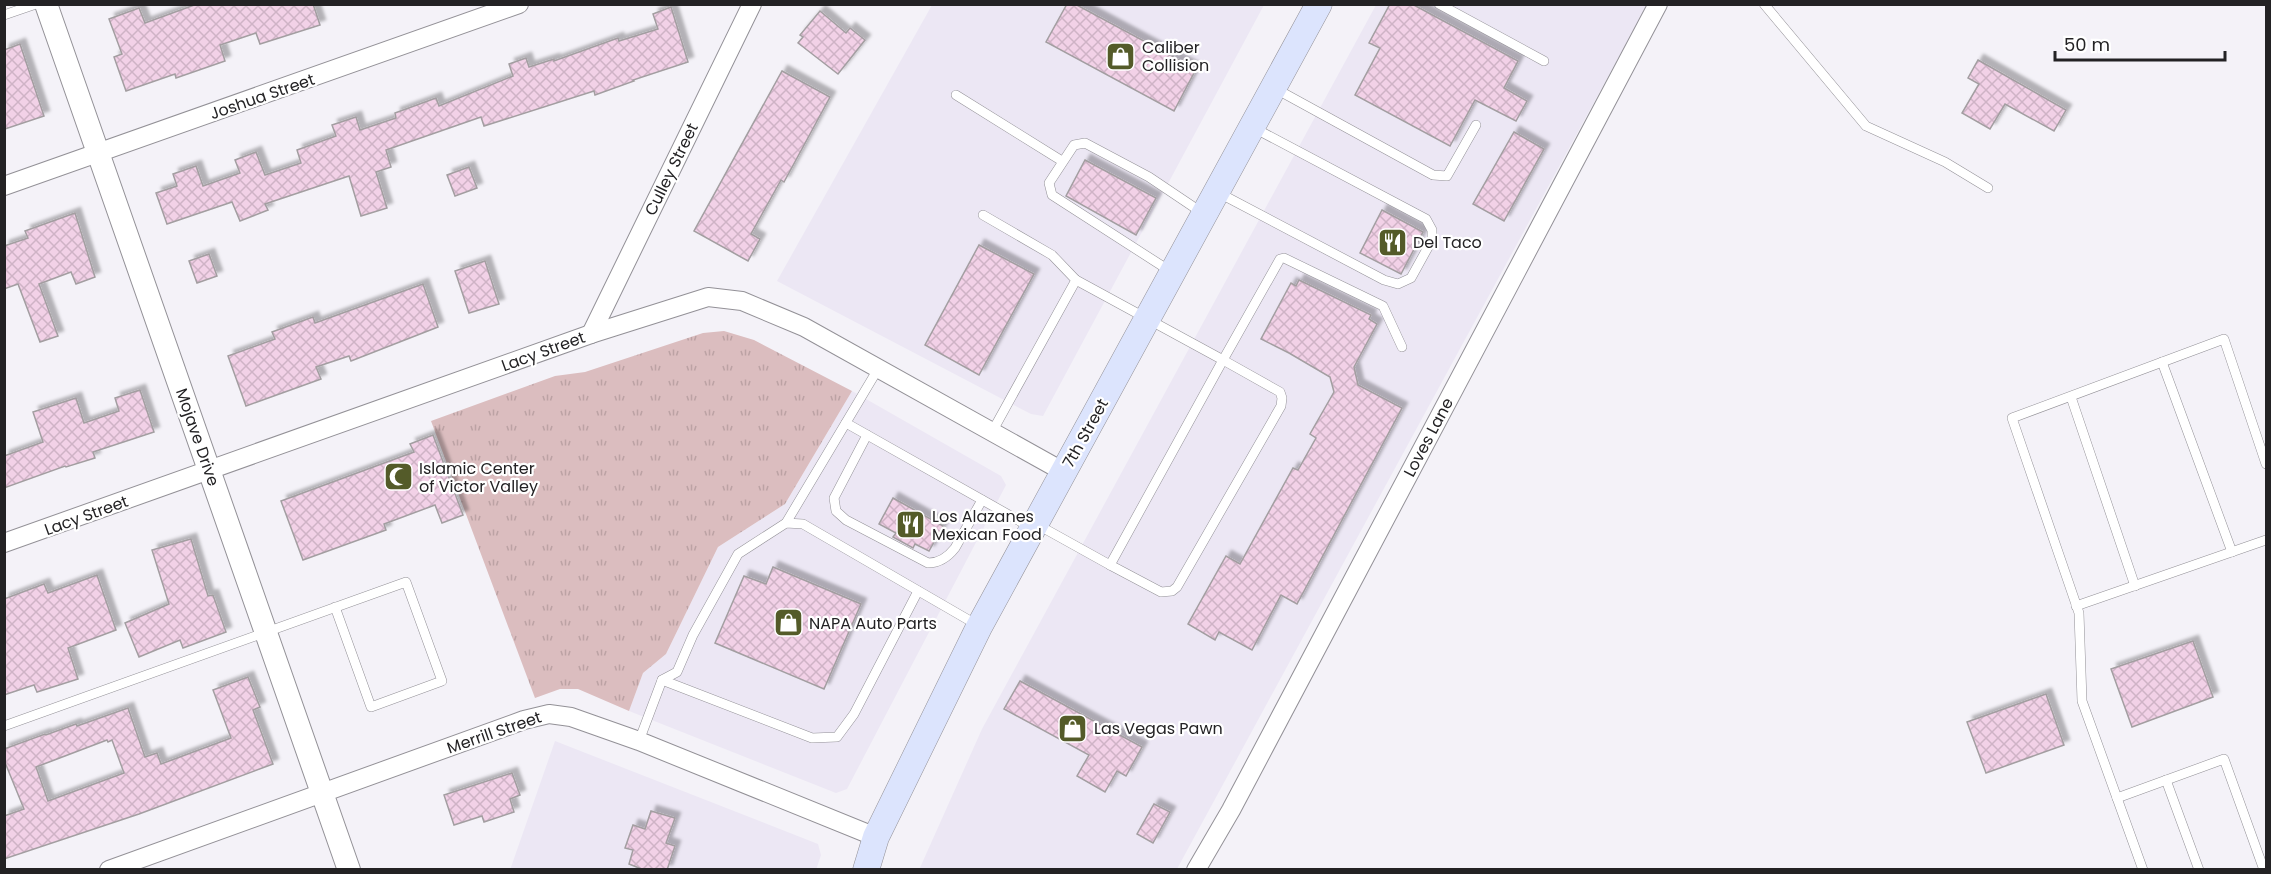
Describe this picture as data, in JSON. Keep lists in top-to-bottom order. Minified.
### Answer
{"streets":{"main road":["7th Street"],"street":["Joshua Street","Culley Street","Lacy Street","Mojave Drive","Loves Lane","Merrill Street"]},"crossings":[["Joshua Street","Mojave Drive"],["Culley Street","Lacy Street"],["Lacy Street","7th Street"],["Lacy Street","Mojave Drive"],["7th Street","Merrill Street"],["Mojave Drive","Merrill Street"]],"places":{"shop":["Caliber Collision","NAPA Auto Parts","Las Vegas Pawn"],"restaurant":["Del Taco","Los Alazanes Mexican Food"],"mosque":["Islamic Center of Victor Valley"]},"scale_bar":"50 m"}
